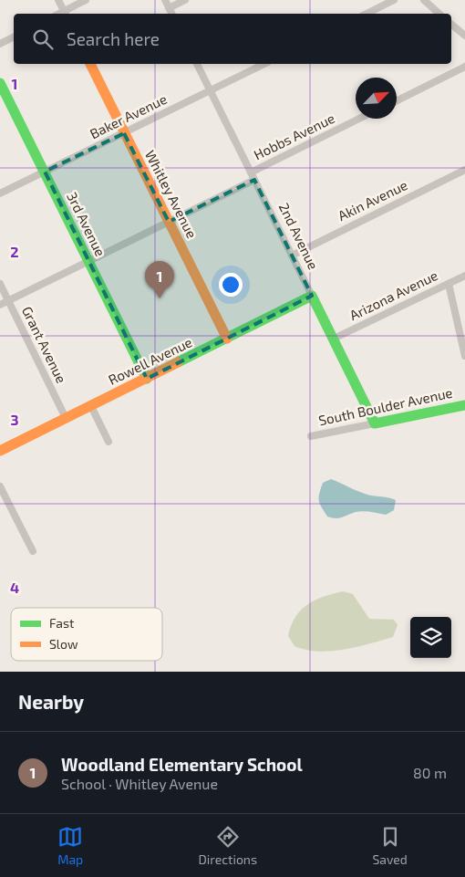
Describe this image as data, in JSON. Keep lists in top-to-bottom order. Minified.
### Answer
{"streets":{"street":["Baker Avenue","Hobbs Avenue","Whitley Avenue","Akin Avenue","3rd Avenue","2nd Avenue","Arizona Avenue","Grant Avenue","Rowell Avenue","South Boulder Avenue"]},"crossings":[["Baker Avenue","Whitley Avenue"],["Baker Avenue","3rd Avenue"],["Baker Avenue","2nd Avenue"],["Hobbs Avenue","Whitley Avenue"],["Hobbs Avenue","3rd Avenue"],["Hobbs Avenue","2nd Avenue"],["Hobbs Avenue","Grant Avenue"],["Whitley Avenue","Rowell Avenue"],["Akin Avenue","2nd Avenue"],["3rd Avenue","Rowell Avenue"],["2nd Avenue","Arizona Avenue"],["2nd Avenue","Rowell Avenue"],["2nd Avenue","South Boulder Avenue"],["Grant Avenue","Rowell Avenue"]],"legend":["Fast","Slow"],"north":"top right","page":{"search":"Search here","pins":"1","heading":"Nearby","list":[{"mark":"1","name":"Woodland Elementary School","note":"School · Whitley Avenue","value":"80 m"}],"nav":["Map","Directions","Saved"]},"grid":{"rows":["1","2","3","4"]}}
